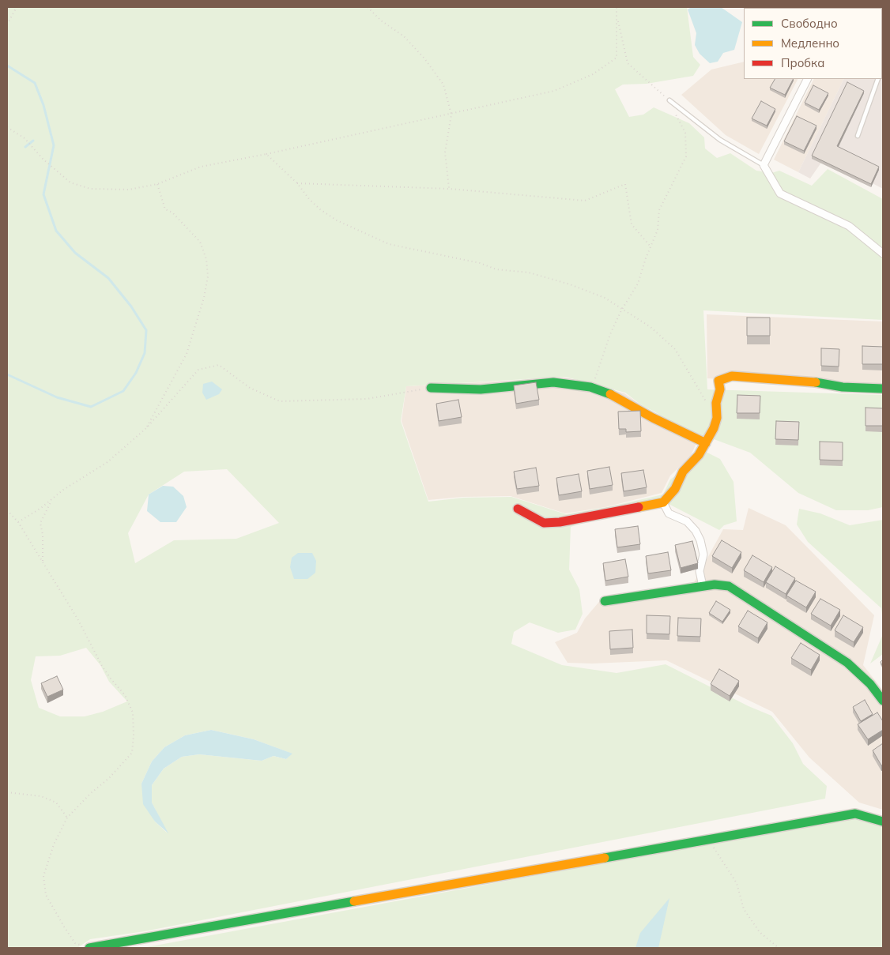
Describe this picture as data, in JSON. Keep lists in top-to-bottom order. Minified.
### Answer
{"legend":["Свободно","Медленно","Пробка"]}
